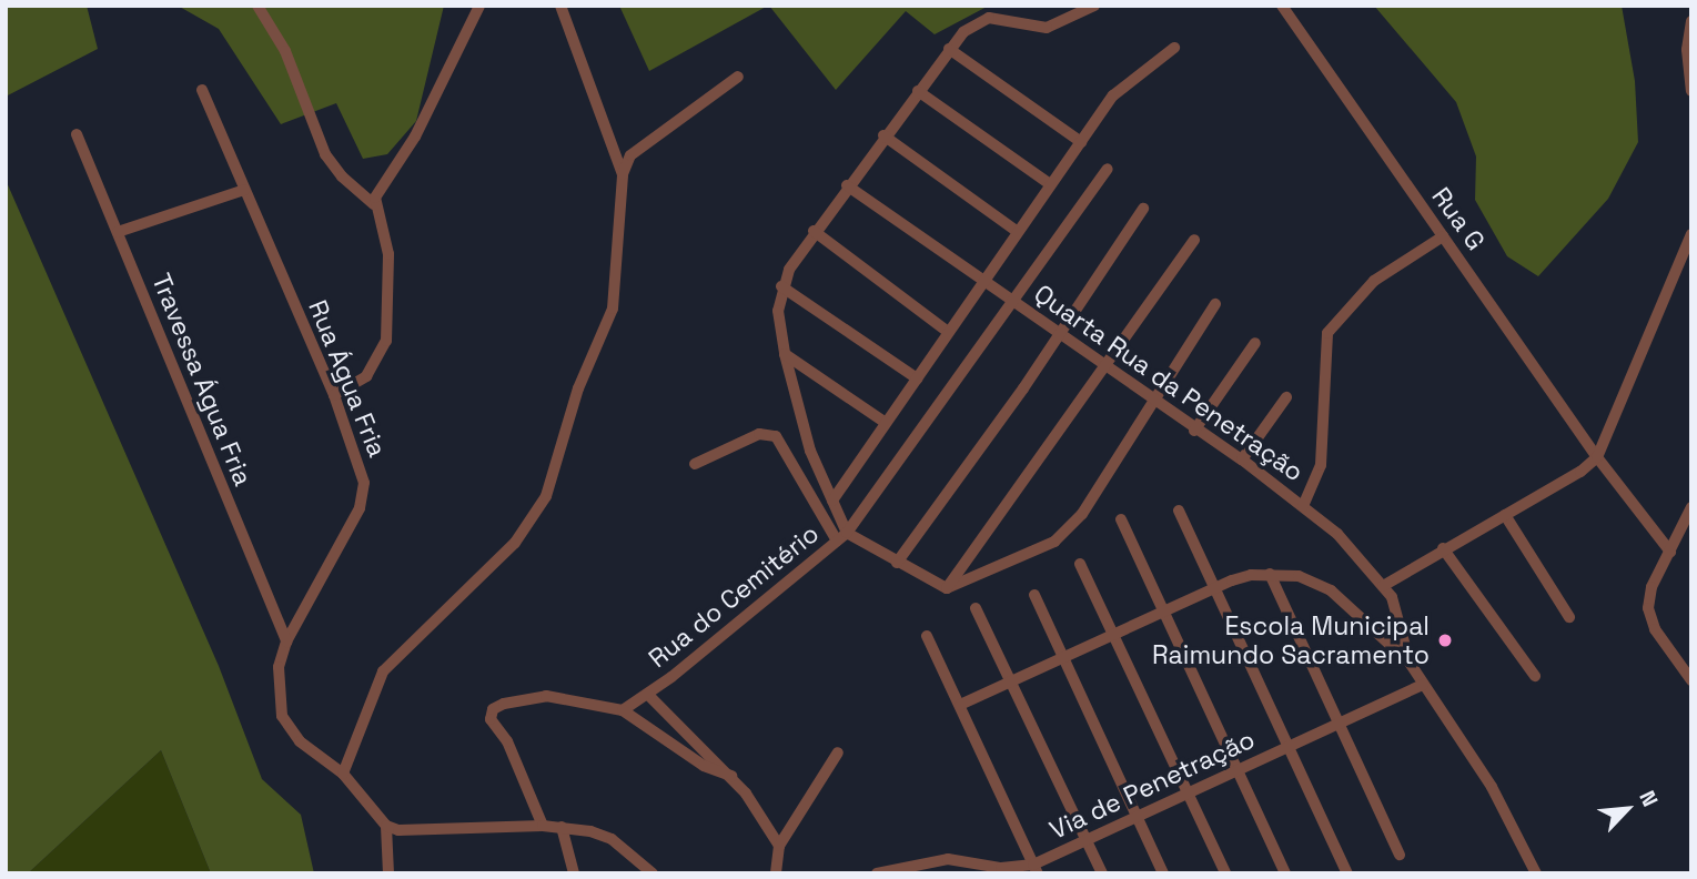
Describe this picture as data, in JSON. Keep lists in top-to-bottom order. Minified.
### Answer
{"streets":{"street":["Rua G","Rua Água Fria","Travessa Água Fria","Quarta Rua da Penetração","Rua do Cemitério","Via de Penetração"]},"crossings":[["Rua Água Fria","Travessa Água Fria"],["Quarta Rua da Penetração","Rua do Cemitério"]],"places":["Escola Municipal Raimundo Sacramento"],"north":"top right"}
